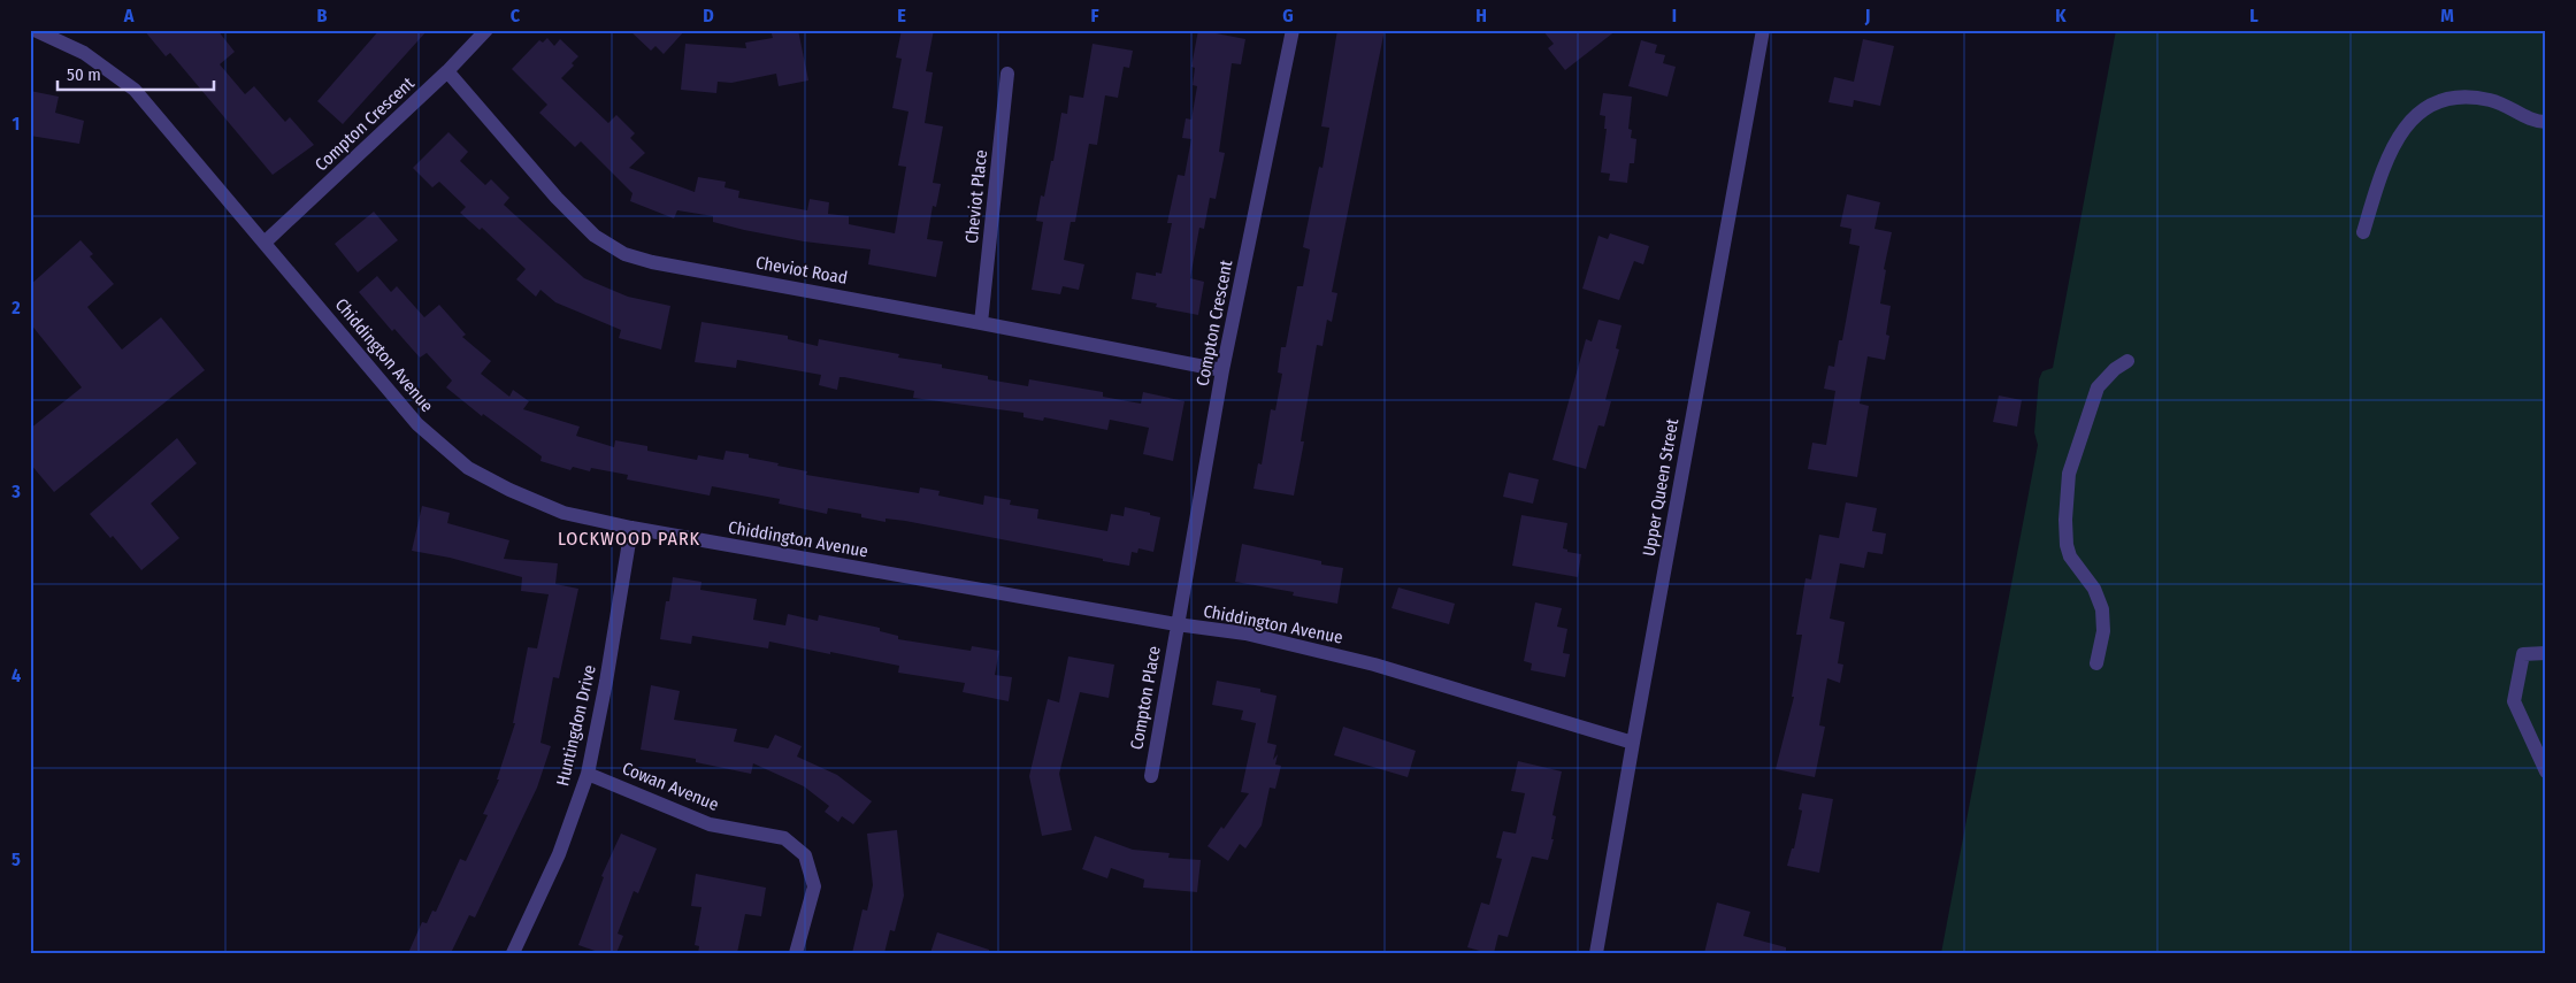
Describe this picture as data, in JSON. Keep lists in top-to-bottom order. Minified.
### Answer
{"streets":{"street":["Compton Crescent","Cheviot Place","Cheviot Road","Chiddington Avenue","Upper Queen Street","Compton Place","Huntingdon Drive","Cowan Avenue"]},"crossings":[["Compton Crescent","Cheviot Road"],["Compton Crescent","Chiddington Avenue"],["Compton Crescent","Compton Place"],["Cheviot Place","Cheviot Road"],["Chiddington Avenue","Upper Queen Street"],["Chiddington Avenue","Compton Place"],["Chiddington Avenue","Huntingdon Drive"],["Huntingdon Drive","Cowan Avenue"]],"districts":["LOCKWOOD PARK"],"scale_bar":"50 m","grid":{"columns":["A","B","C","D","E","F","G","H","I","J","K","L","M"],"rows":["1","2","3","4","5"]}}
